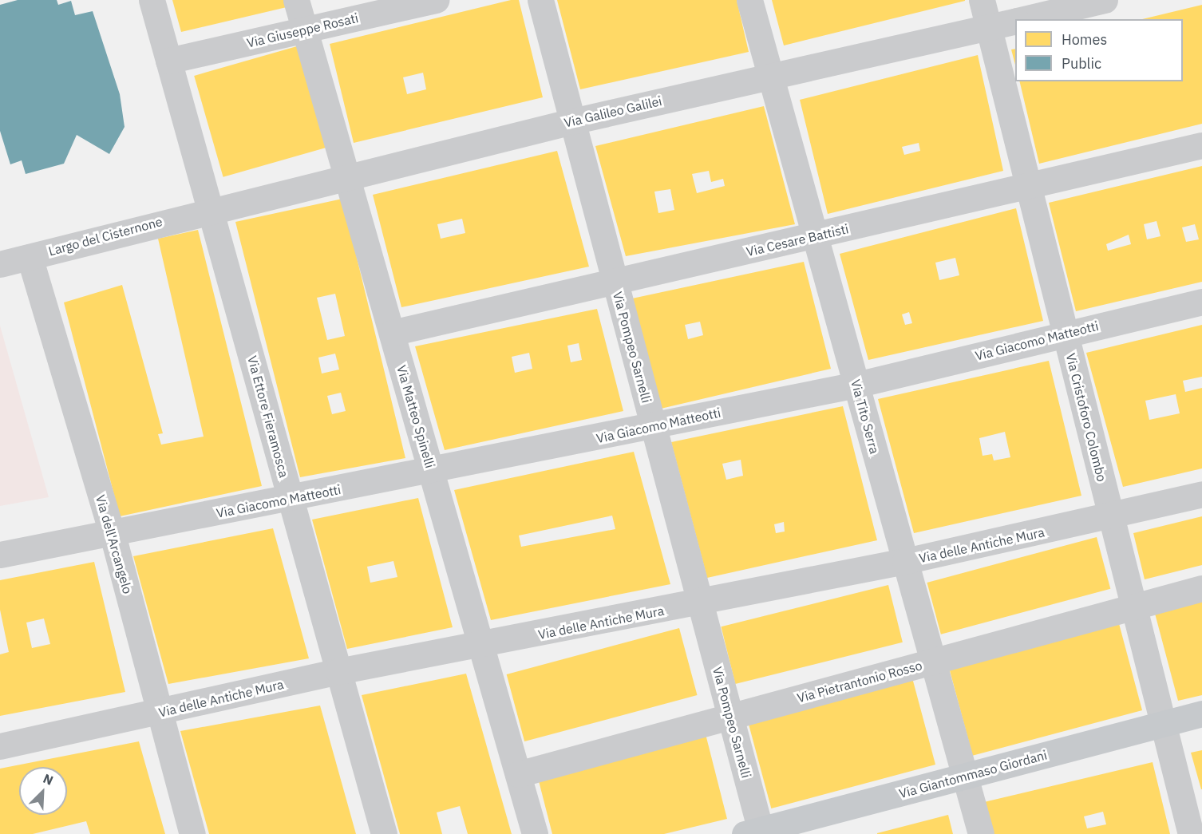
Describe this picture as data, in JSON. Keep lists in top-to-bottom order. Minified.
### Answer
{"streets":{"main road":["Via Giantommaso Giordani"],"street":["Via Giuseppe Rosati","Via Galileo Galilei","Largo del Cisternone","Via Cesare Battisti","Via Giacomo Matteotti","Via Pompeo Sarnelli","Via Ettore Fieramosca","Via Matteo Spinelli","Via Tito Serra","Via Cristoforo Colombo","Via dell'Arcangelo","Via delle Antiche Mura","Via Pietrantonio Rosso"]},"crossings":[["Via Giuseppe Rosati","Via Ettore Fieramosca"],["Via Giuseppe Rosati","Via Matteo Spinelli"],["Via Galileo Galilei","Largo del Cisternone"],["Via Galileo Galilei","Via Pompeo Sarnelli"],["Via Galileo Galilei","Via Ettore Fieramosca"],["Via Galileo Galilei","Via Matteo Spinelli"],["Via Galileo Galilei","Via Tito Serra"],["Via Galileo Galilei","Via Cristoforo Colombo"],["Largo del Cisternone","Via Ettore Fieramosca"],["Largo del Cisternone","Via dell'Arcangelo"],["Via Cesare Battisti","Via Pompeo Sarnelli"],["Via Cesare Battisti","Via Matteo Spinelli"],["Via Cesare Battisti","Via Tito Serra"],["Via Cesare Battisti","Via Cristoforo Colombo"],["Via Giacomo Matteotti","Via Pompeo Sarnelli"],["Via Giacomo Matteotti","Via Ettore Fieramosca"],["Via Giacomo Matteotti","Via Matteo Spinelli"],["Via Giacomo Matteotti","Via Tito Serra"],["Via Giacomo Matteotti","Via Cristoforo Colombo"],["Via Giacomo Matteotti","Via dell'Arcangelo"],["Via Pompeo Sarnelli","Via delle Antiche Mura"],["Via Pompeo Sarnelli","Via Pietrantonio Rosso"],["Via Pompeo Sarnelli","Via Giantommaso Giordani"],["Via Ettore Fieramosca","Via delle Antiche Mura"],["Via Matteo Spinelli","Via delle Antiche Mura"],["Via Matteo Spinelli","Via Pietrantonio Rosso"],["Via Tito Serra","Via delle Antiche Mura"],["Via Tito Serra","Via Pietrantonio Rosso"],["Via Tito Serra","Via Giantommaso Giordani"],["Via Cristoforo Colombo","Via delle Antiche Mura"],["Via Cristoforo Colombo","Via Pietrantonio Rosso"],["Via Cristoforo Colombo","Via Giantommaso Giordani"],["Via dell'Arcangelo","Via delle Antiche Mura"]],"legend":["Homes","Public"],"north":"top right"}
